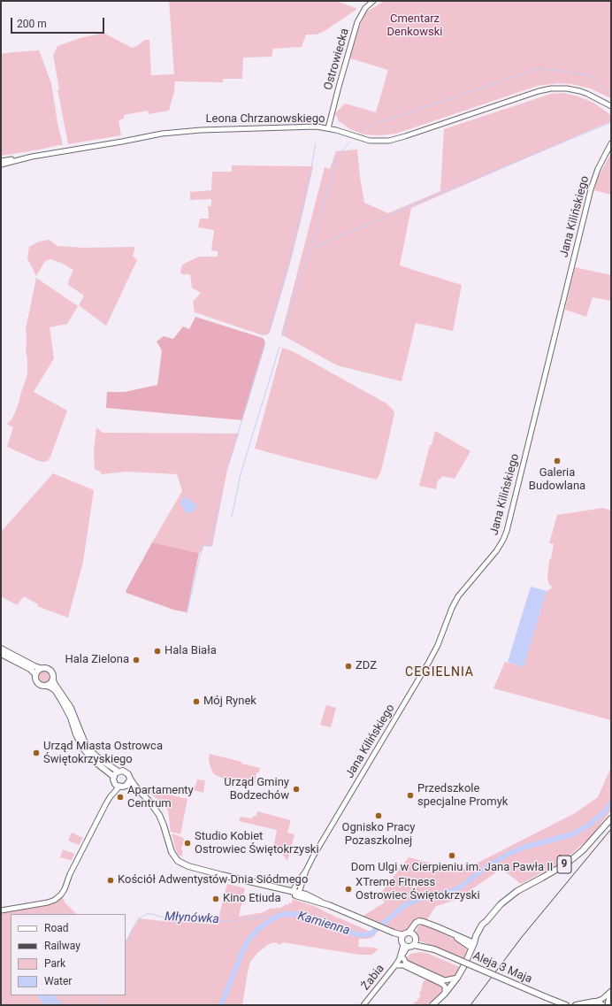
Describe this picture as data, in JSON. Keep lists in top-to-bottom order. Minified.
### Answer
{"streets":{"main road":["9","Aleja 3 Maja"],"street":["Ostrowiecka","Leona Chrzanowskiego","Jana Kilińskiego","Żabia"]},"crossings":[["Ostrowiecka","Leona Chrzanowskiego"],["Jana Kilińskiego","Aleja 3 Maja"],["9","Aleja 3 Maja"],["9","Żabia"],["Aleja 3 Maja","Żabia"]],"districts":["CEGIELNIA"],"water":["Młynówka","Kamienna"],"parks":["Cmentarz Denkowski"],"places":["Galeria Budowlana","Hala Biała","Hala Zielona","ZDZ","Mój Rynek","Urząd Miasta Ostrowca Świętokrzyskiego","Urząd Gminy Bodzechów","Przedszkole specjalne Promyk","Apartamenty Centrum","Ognisko Pracy Pozaszkolnej","Studio Kobiet Ostrowiec Świętokrzyski","Dom Ulgi w Cierpieniu im. Jana Pawła II","Kościół Adwentystów Dnia Siódmego","XTreme Fitness Ostrowiec Świętokrzyski","Kino Etiuda"],"legend":["Road","Railway","Park","Water"],"scale_bar":"200 m"}
